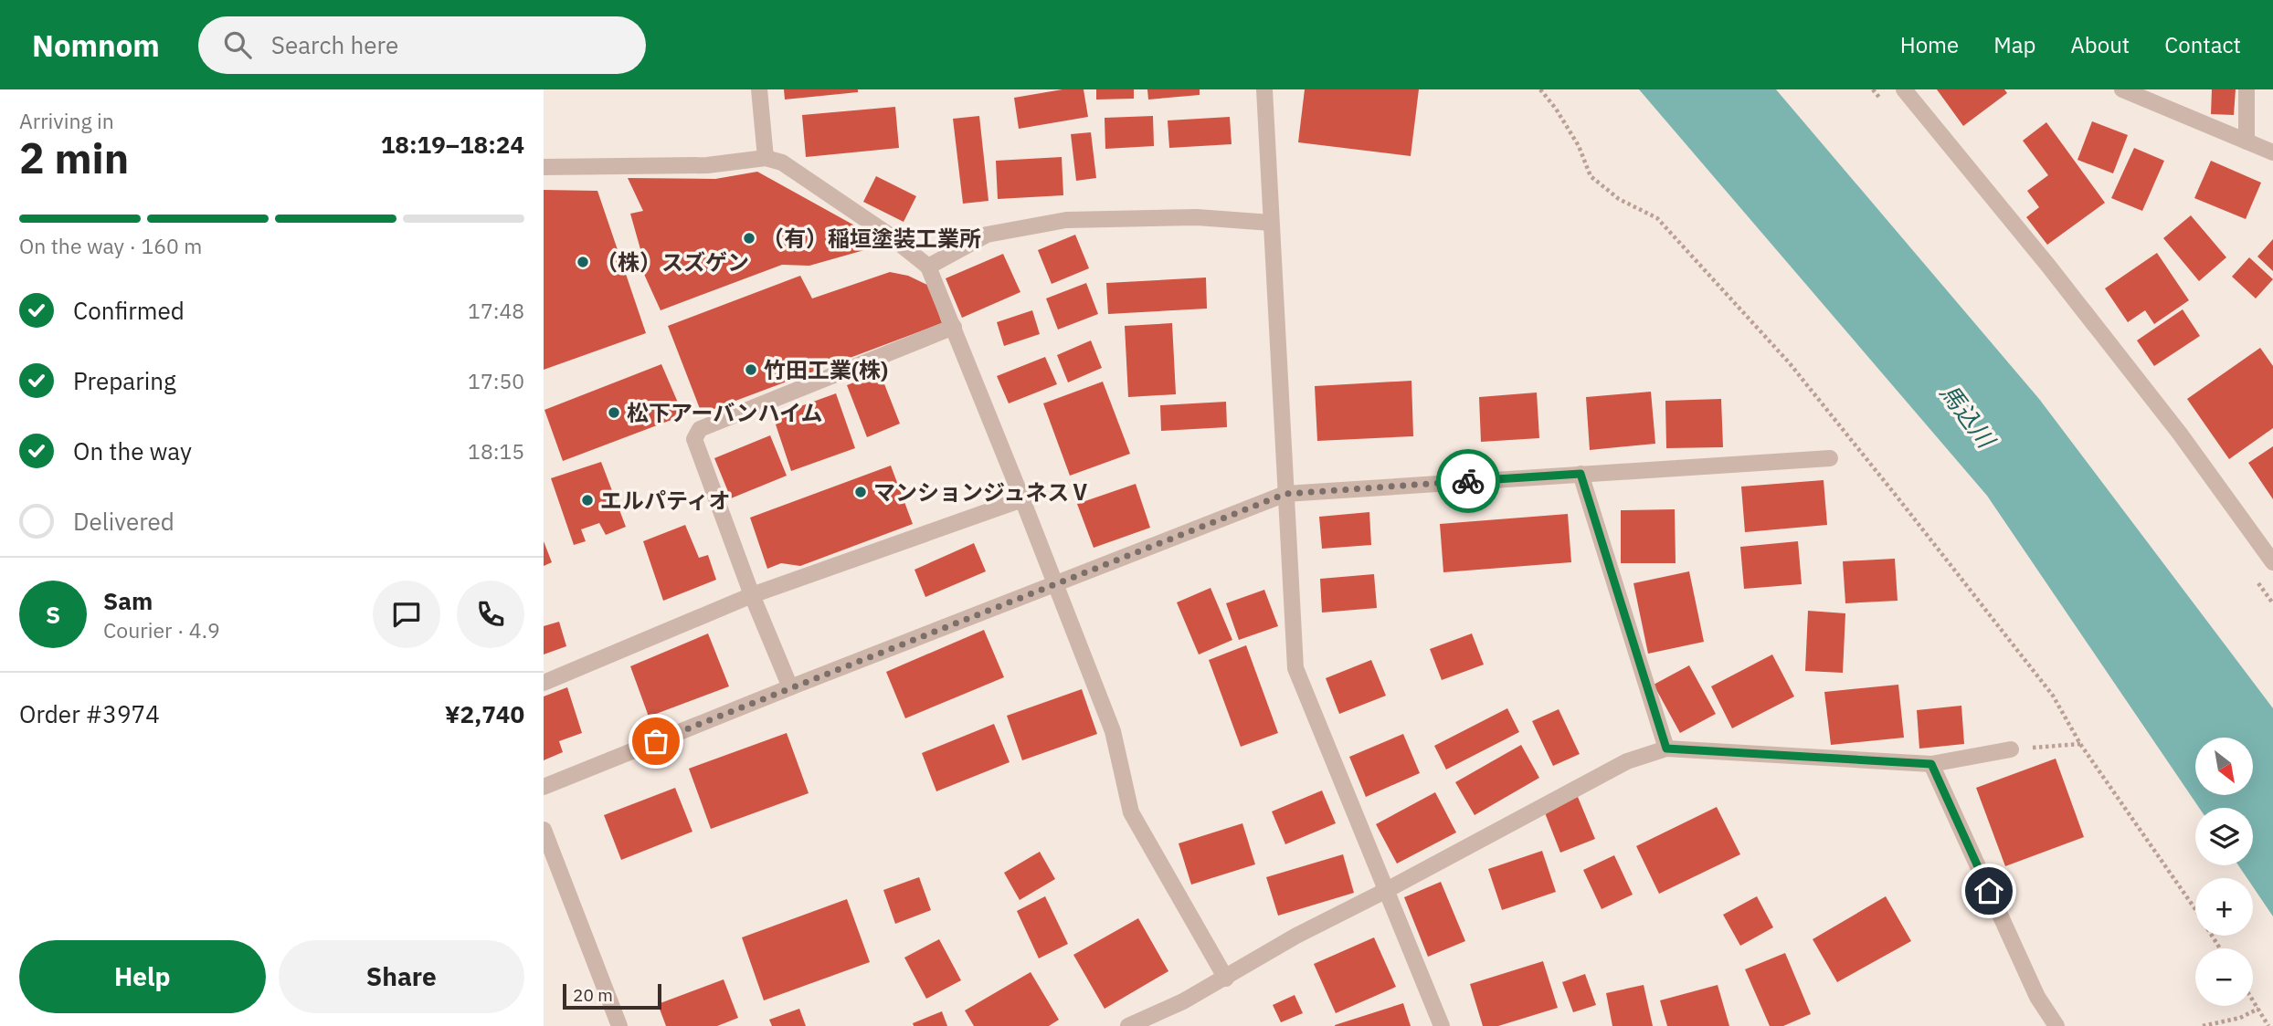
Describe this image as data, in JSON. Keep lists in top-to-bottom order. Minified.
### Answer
{"water":["馬込川"],"places":["（有）稲垣塗装工業所","（株）スズゲン","竹田工業(株)","松下アーバンハイム","マンションジュネスⅤ","エルパティオ"],"scale_bar":"20 m","north":"bottom right","page":{"header":"Nomnom","search":"Search here","nav":["Home","Map","About","Contact"],"heading":["2 min","Arriving in","18:19–18:24"],"panel":["Sam","Courier · 4.9","Order #3974","¥2,740"],"bar":"On the way · 160 m","list":[["Confirmed","17:48"],["Preparing","17:50"],["On the way","18:15"],"Delivered"],"round":"S","map_buttons":["+","−"],"buttons":["Help","Share"],"scale":"20 m"}}
